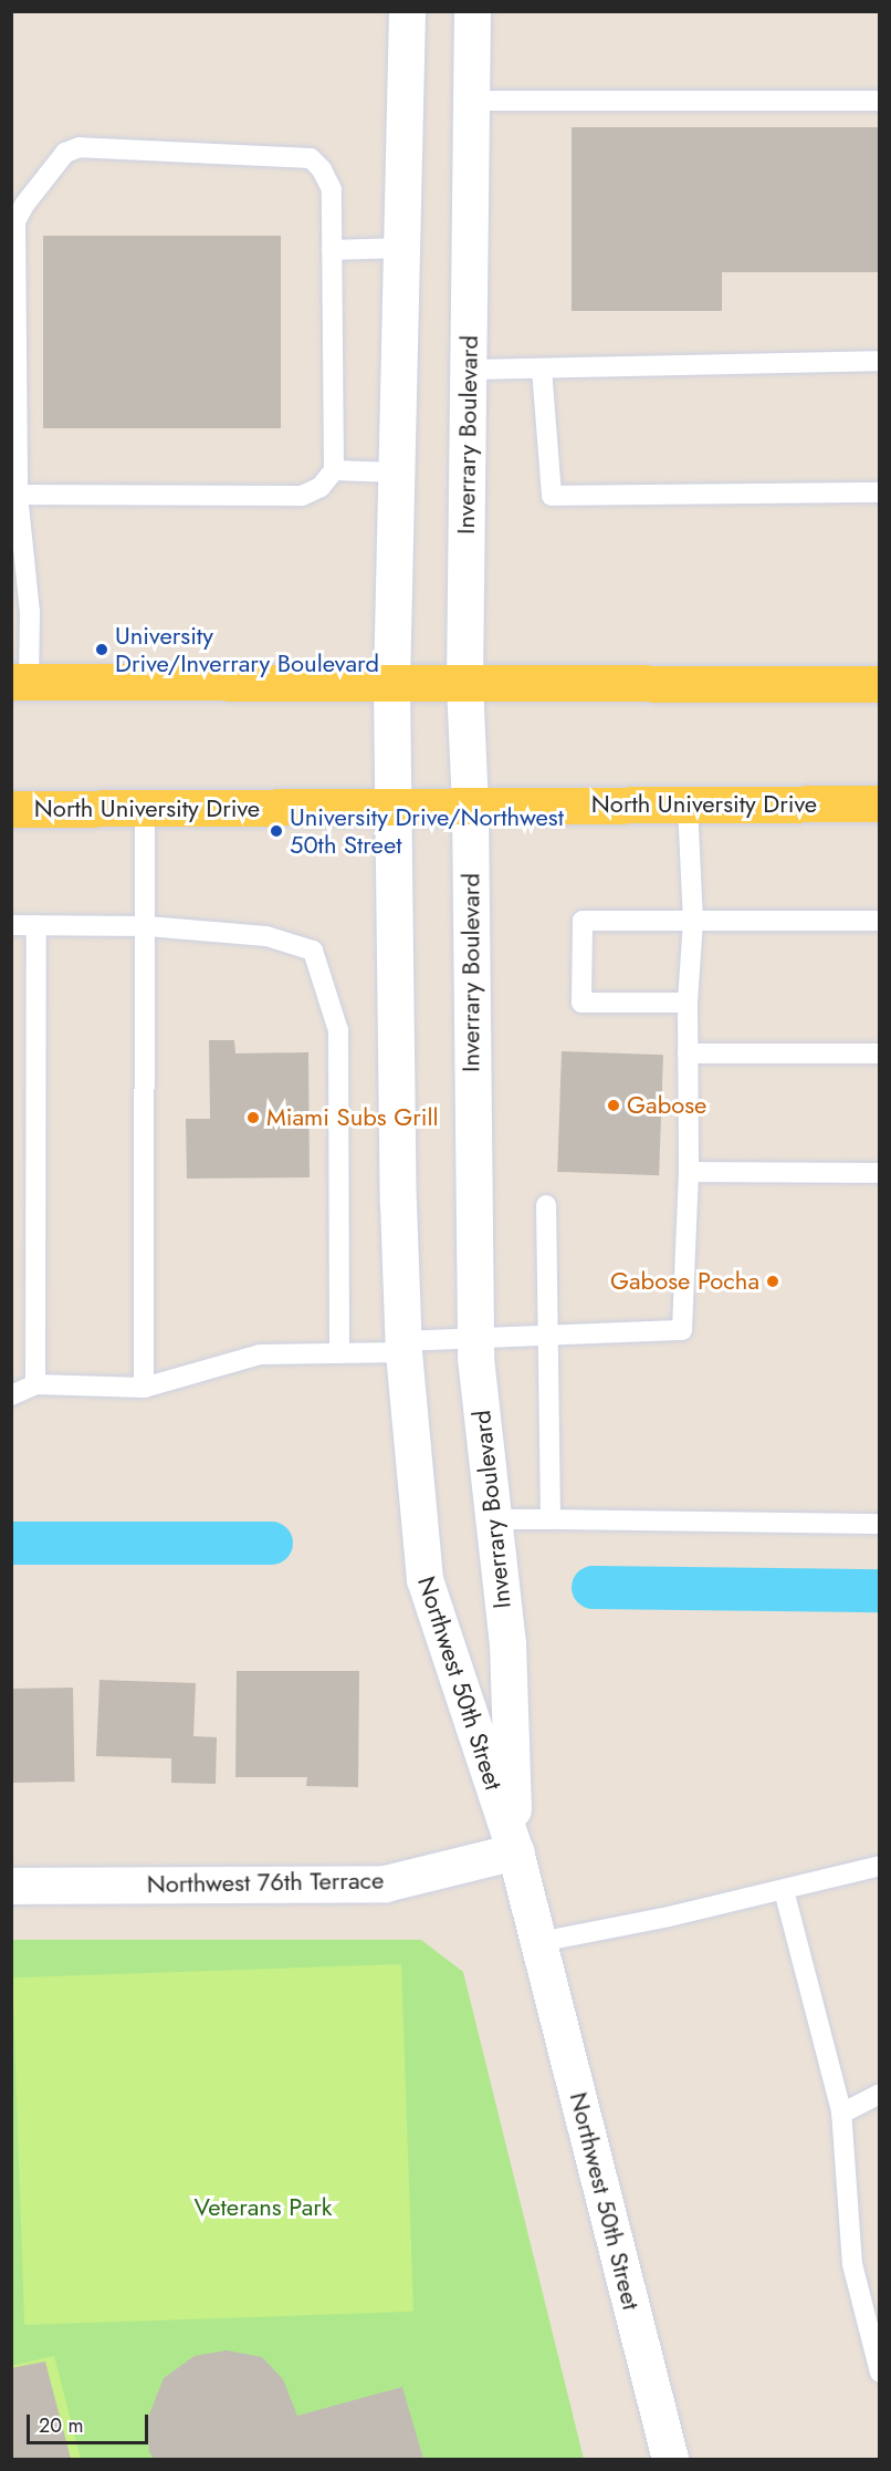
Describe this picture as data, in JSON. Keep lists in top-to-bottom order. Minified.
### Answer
{"streets":{"main road":["North University Drive"],"street":["Inverrary Boulevard","Northwest 50th Street","Northwest 76th Terrace"]},"crossings":[["Inverrary Boulevard","North University Drive"],["Inverrary Boulevard","Northwest 50th Street"],["Inverrary Boulevard","Northwest 76th Terrace"],["North University Drive","Northwest 50th Street"],["Northwest 50th Street","Northwest 76th Terrace"]],"parks":["Veterans Park"],"places":["University Drive/Inverrary Boulevard","University Drive/Northwest 50th Street","Gabose","Miami Subs Grill","Gabose Pocha"],"scale_bar":"20 m"}
